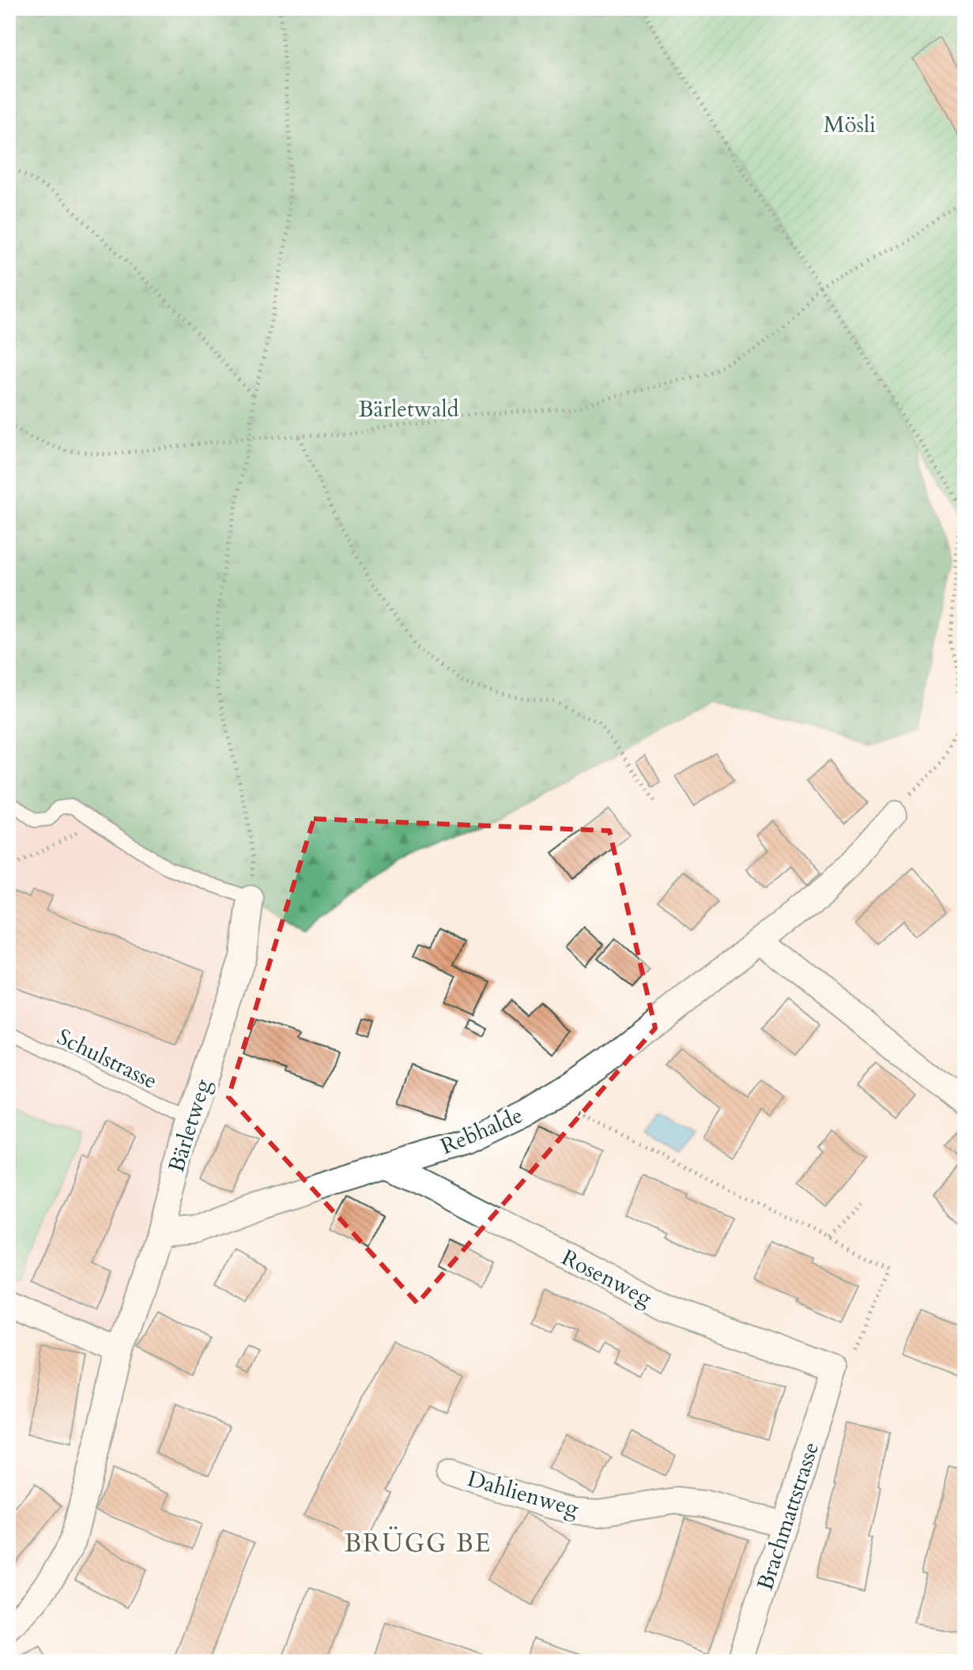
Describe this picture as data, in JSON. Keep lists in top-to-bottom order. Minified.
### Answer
{"streets":{"street":["Bärletweg","Rebhalde","Rosenweg","Dahlienweg","Brachmattstrasse"],"lane":["Schulstrasse"]},"crossings":[["Schulstrasse","Bärletweg"],["Bärletweg","Rebhalde"],["Rebhalde","Rosenweg"],["Rosenweg","Brachmattstrasse"],["Dahlienweg","Brachmattstrasse"]],"districts":["BRÜGG BE"],"parks":["Mösli","Bärletwald"]}
